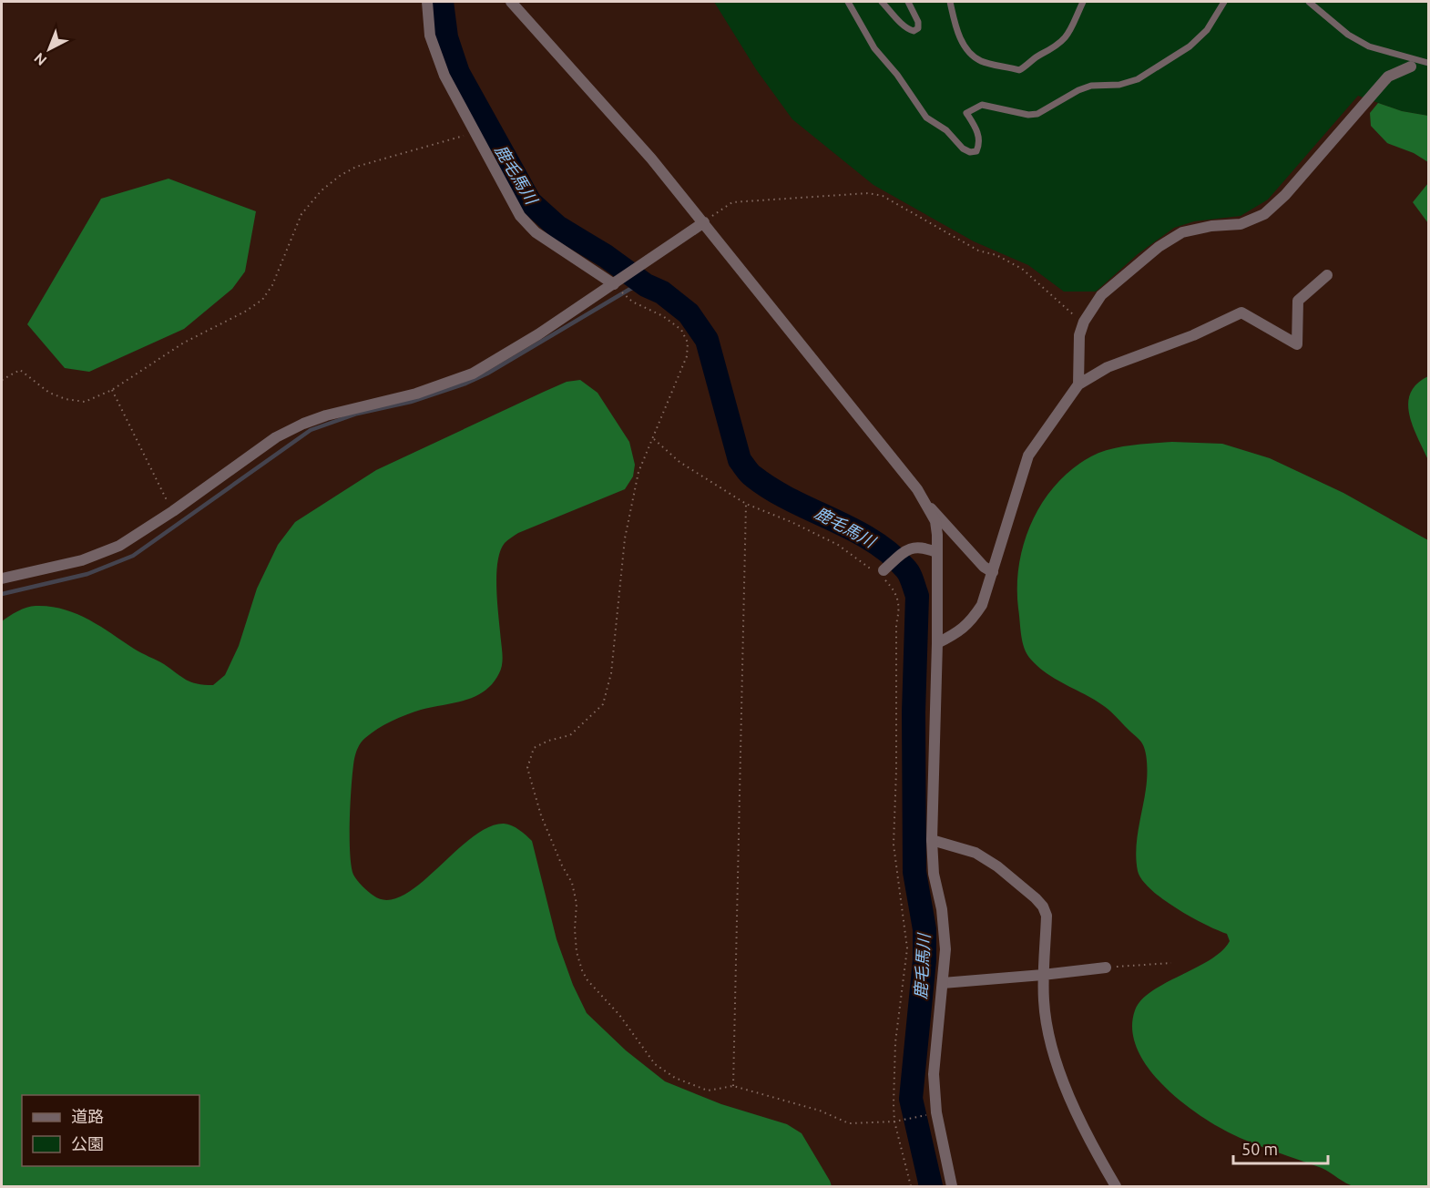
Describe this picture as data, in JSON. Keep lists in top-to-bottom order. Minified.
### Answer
{"water":["鹿毛馬川"],"legend":["道路","公園"],"scale_bar":"50 m","north":"bottom left"}
